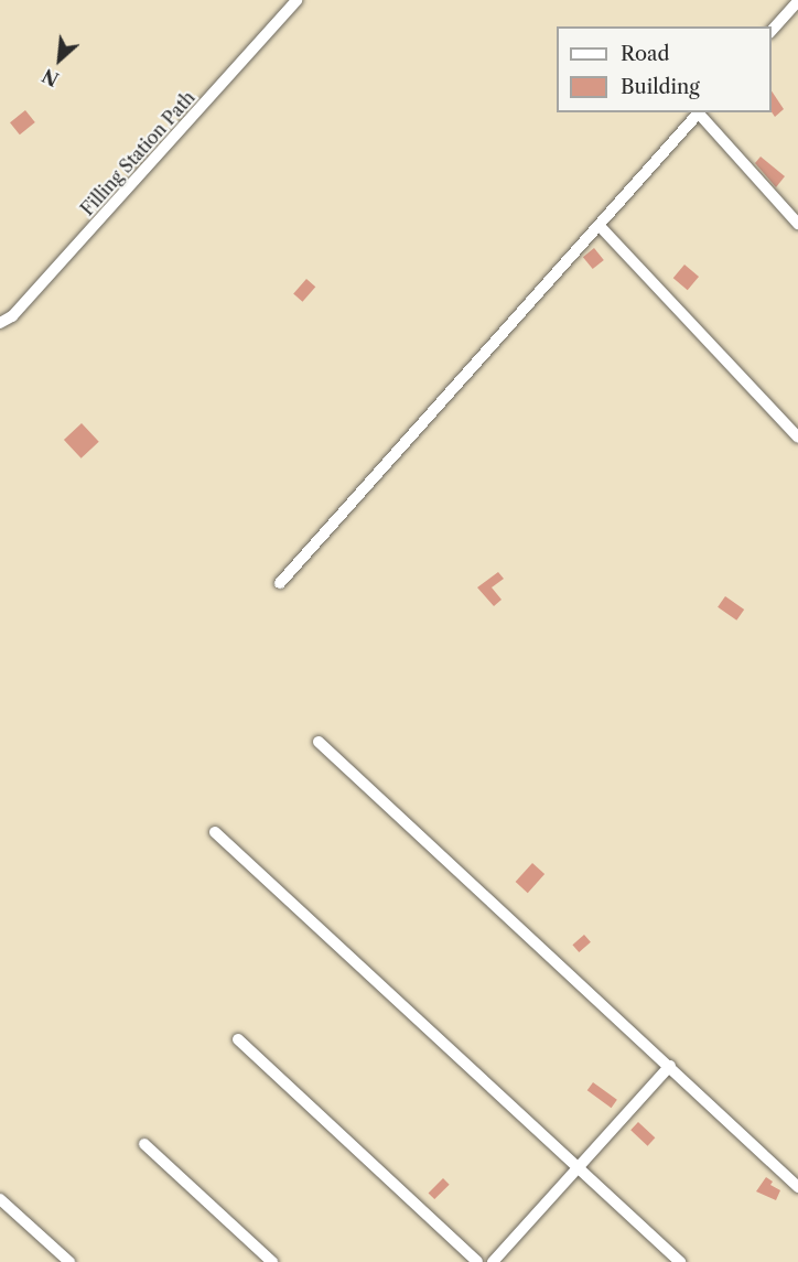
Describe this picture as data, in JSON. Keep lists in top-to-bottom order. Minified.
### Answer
{"streets":{"street":["Filling Station Path"]},"legend":["Road","Building"],"north":"bottom left"}
